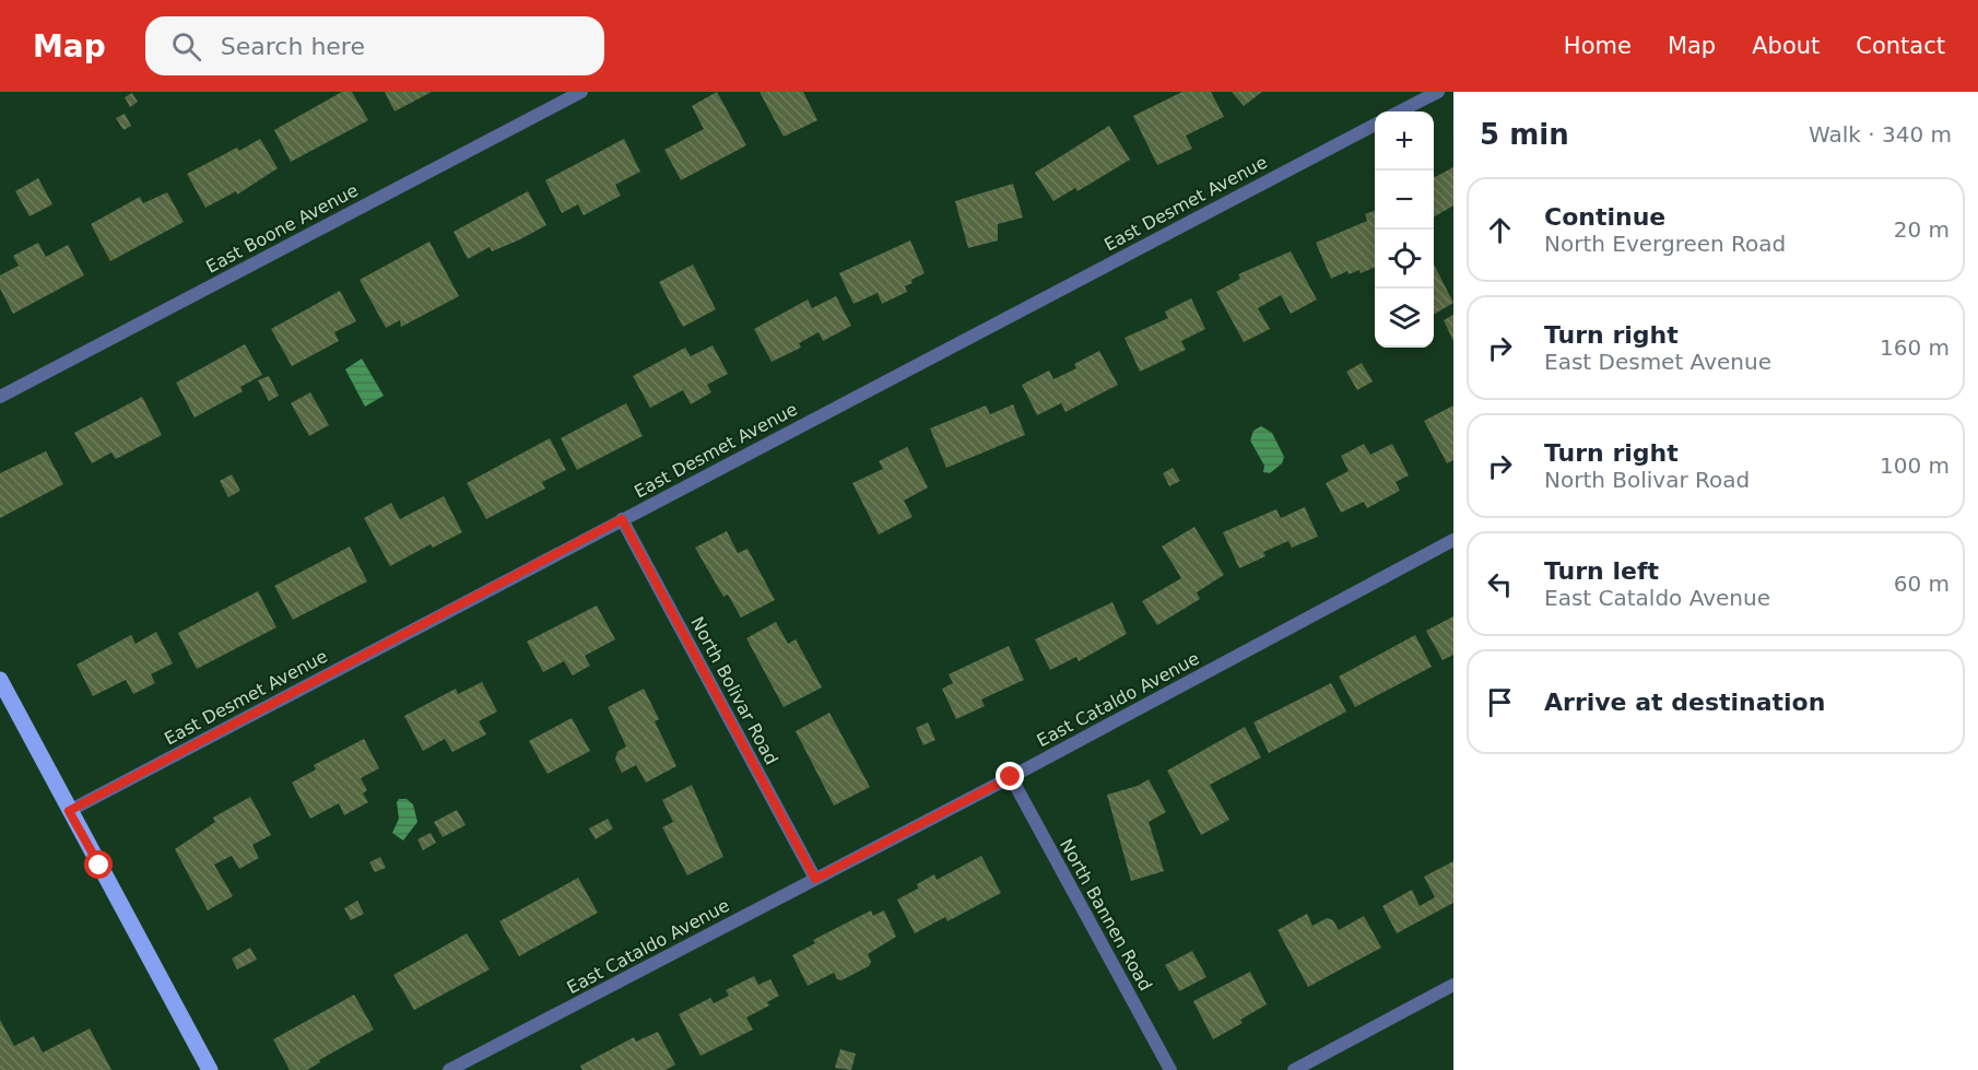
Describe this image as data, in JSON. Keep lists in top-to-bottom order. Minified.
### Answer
{"streets":{"street":["East Desmet Avenue","East Boone Avenue","North Bolivar Road","East Cataldo Avenue","North Bannen Road"]},"crossings":[["East Desmet Avenue","North Bolivar Road"],["North Bolivar Road","East Cataldo Avenue"],["East Cataldo Avenue","North Bannen Road"]],"page":{"header":"Map","search":"Search here","nav":["Home","Map","About","Contact"],"heading":["5 min","Walk · 340 m"],"map_buttons":["+","−"],"list":[["Continue","North Evergreen Road","20 m"],["Turn right","East Desmet Avenue","160 m"],["Turn right","North Bolivar Road","100 m"],["Turn left","East Cataldo Avenue","60 m"],"Arrive at destination"]}}
